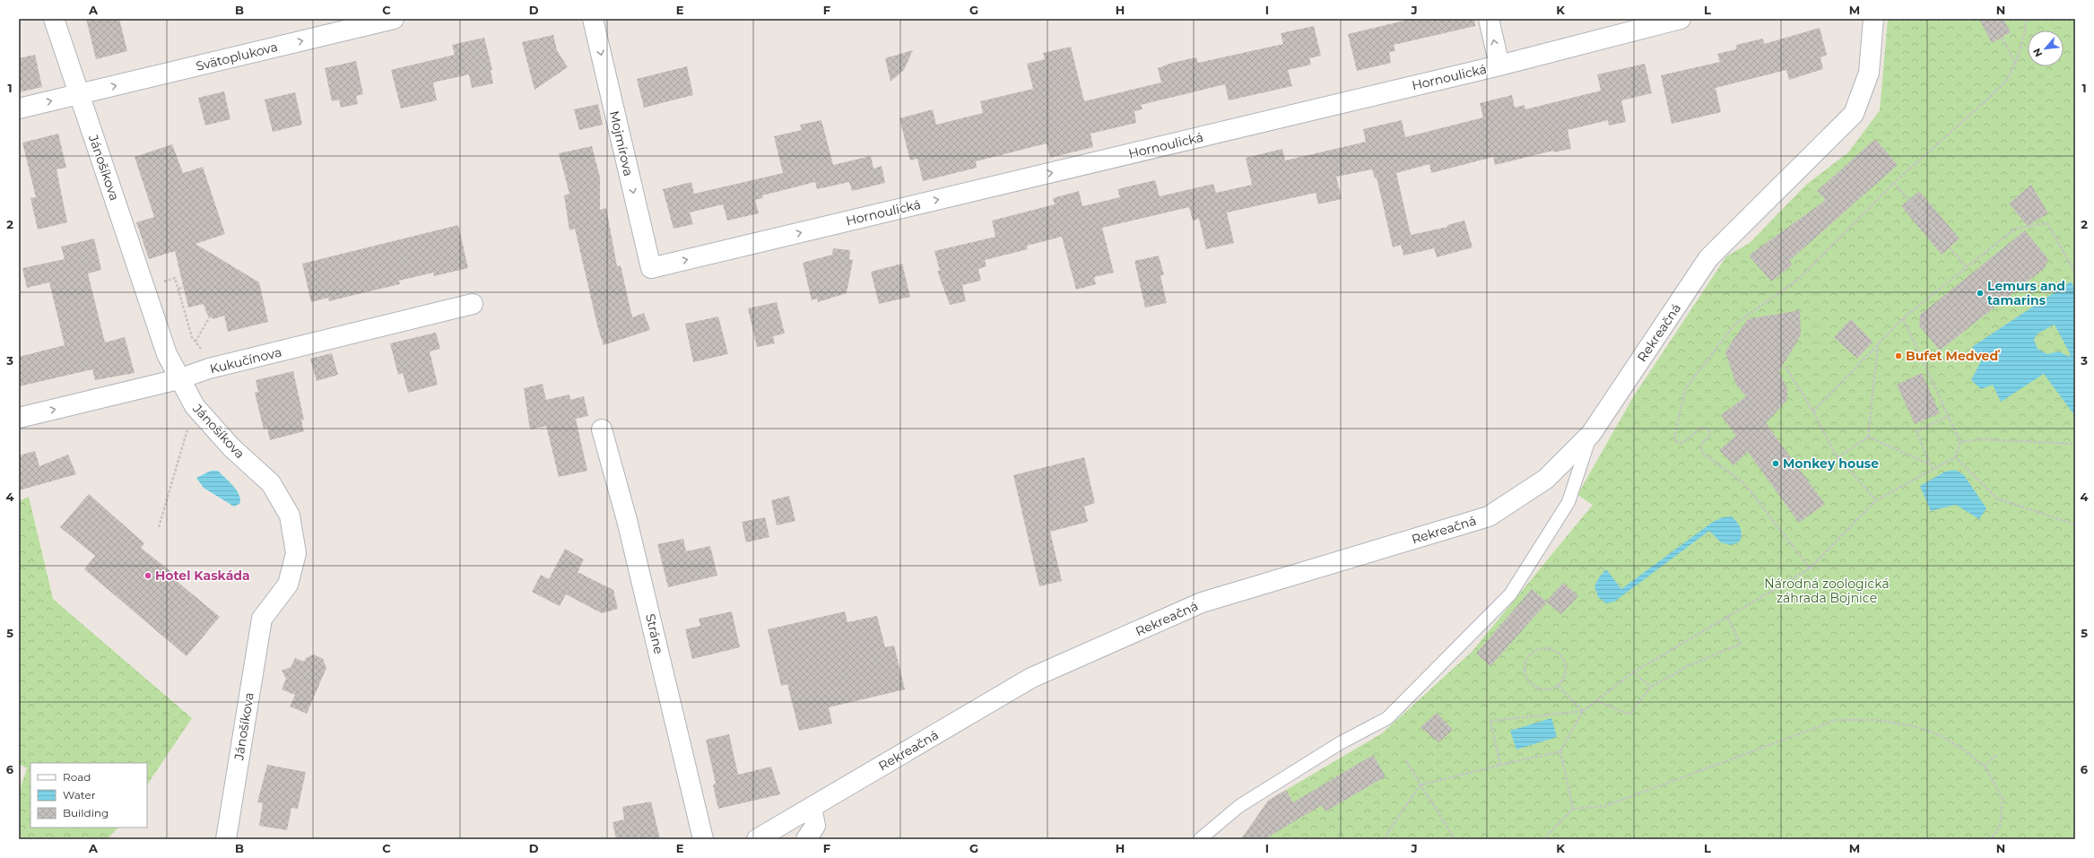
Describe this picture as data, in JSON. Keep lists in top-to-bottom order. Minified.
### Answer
{"streets":{"street":["Svätoplukova","Hornoulická","Mojmírova","Jánošíkova","Rekreačná","Kukučínova","Stráne"]},"crossings":[["Svätoplukova","Jánošíkova"],["Hornoulická","Mojmírova"],["Jánošíkova","Kukučínova"]],"one_way":["Svätoplukova","Hornoulická","Mojmírova","Kukučínova"],"parks":["Národná zoologická záhrada Bojnice"],"places":["Lemurs and tamarins","Bufet Medveď","Monkey house","Hotel Kaskáda"],"legend":["Road","Water","Building"],"north":"bottom left","grid":{"columns":["A","B","C","D","E","F","G","H","I","J","K","L","M","N"],"rows":["1","2","3","4","5","6"]}}
